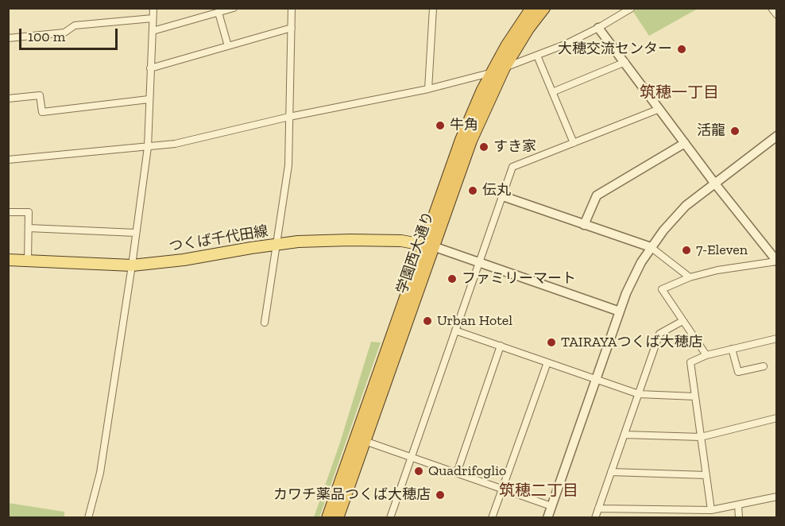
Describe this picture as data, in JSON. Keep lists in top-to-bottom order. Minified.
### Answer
{"streets":{"highway":["学園西大通り"],"main road":["つくば千代田線"]},"crossings":[["つくば千代田線","学園西大通り"]],"districts":["筑穂一丁目","筑穂二丁目"],"places":["大穂交流センター","牛角","活龍","すき家","伝丸","7-Eleven","ファミリーマート","Urban Hotel","TAIRAYAつくば大穂店","Quadrifoglio","カワチ薬品つくば大穂店"],"scale_bar":"100 m"}
